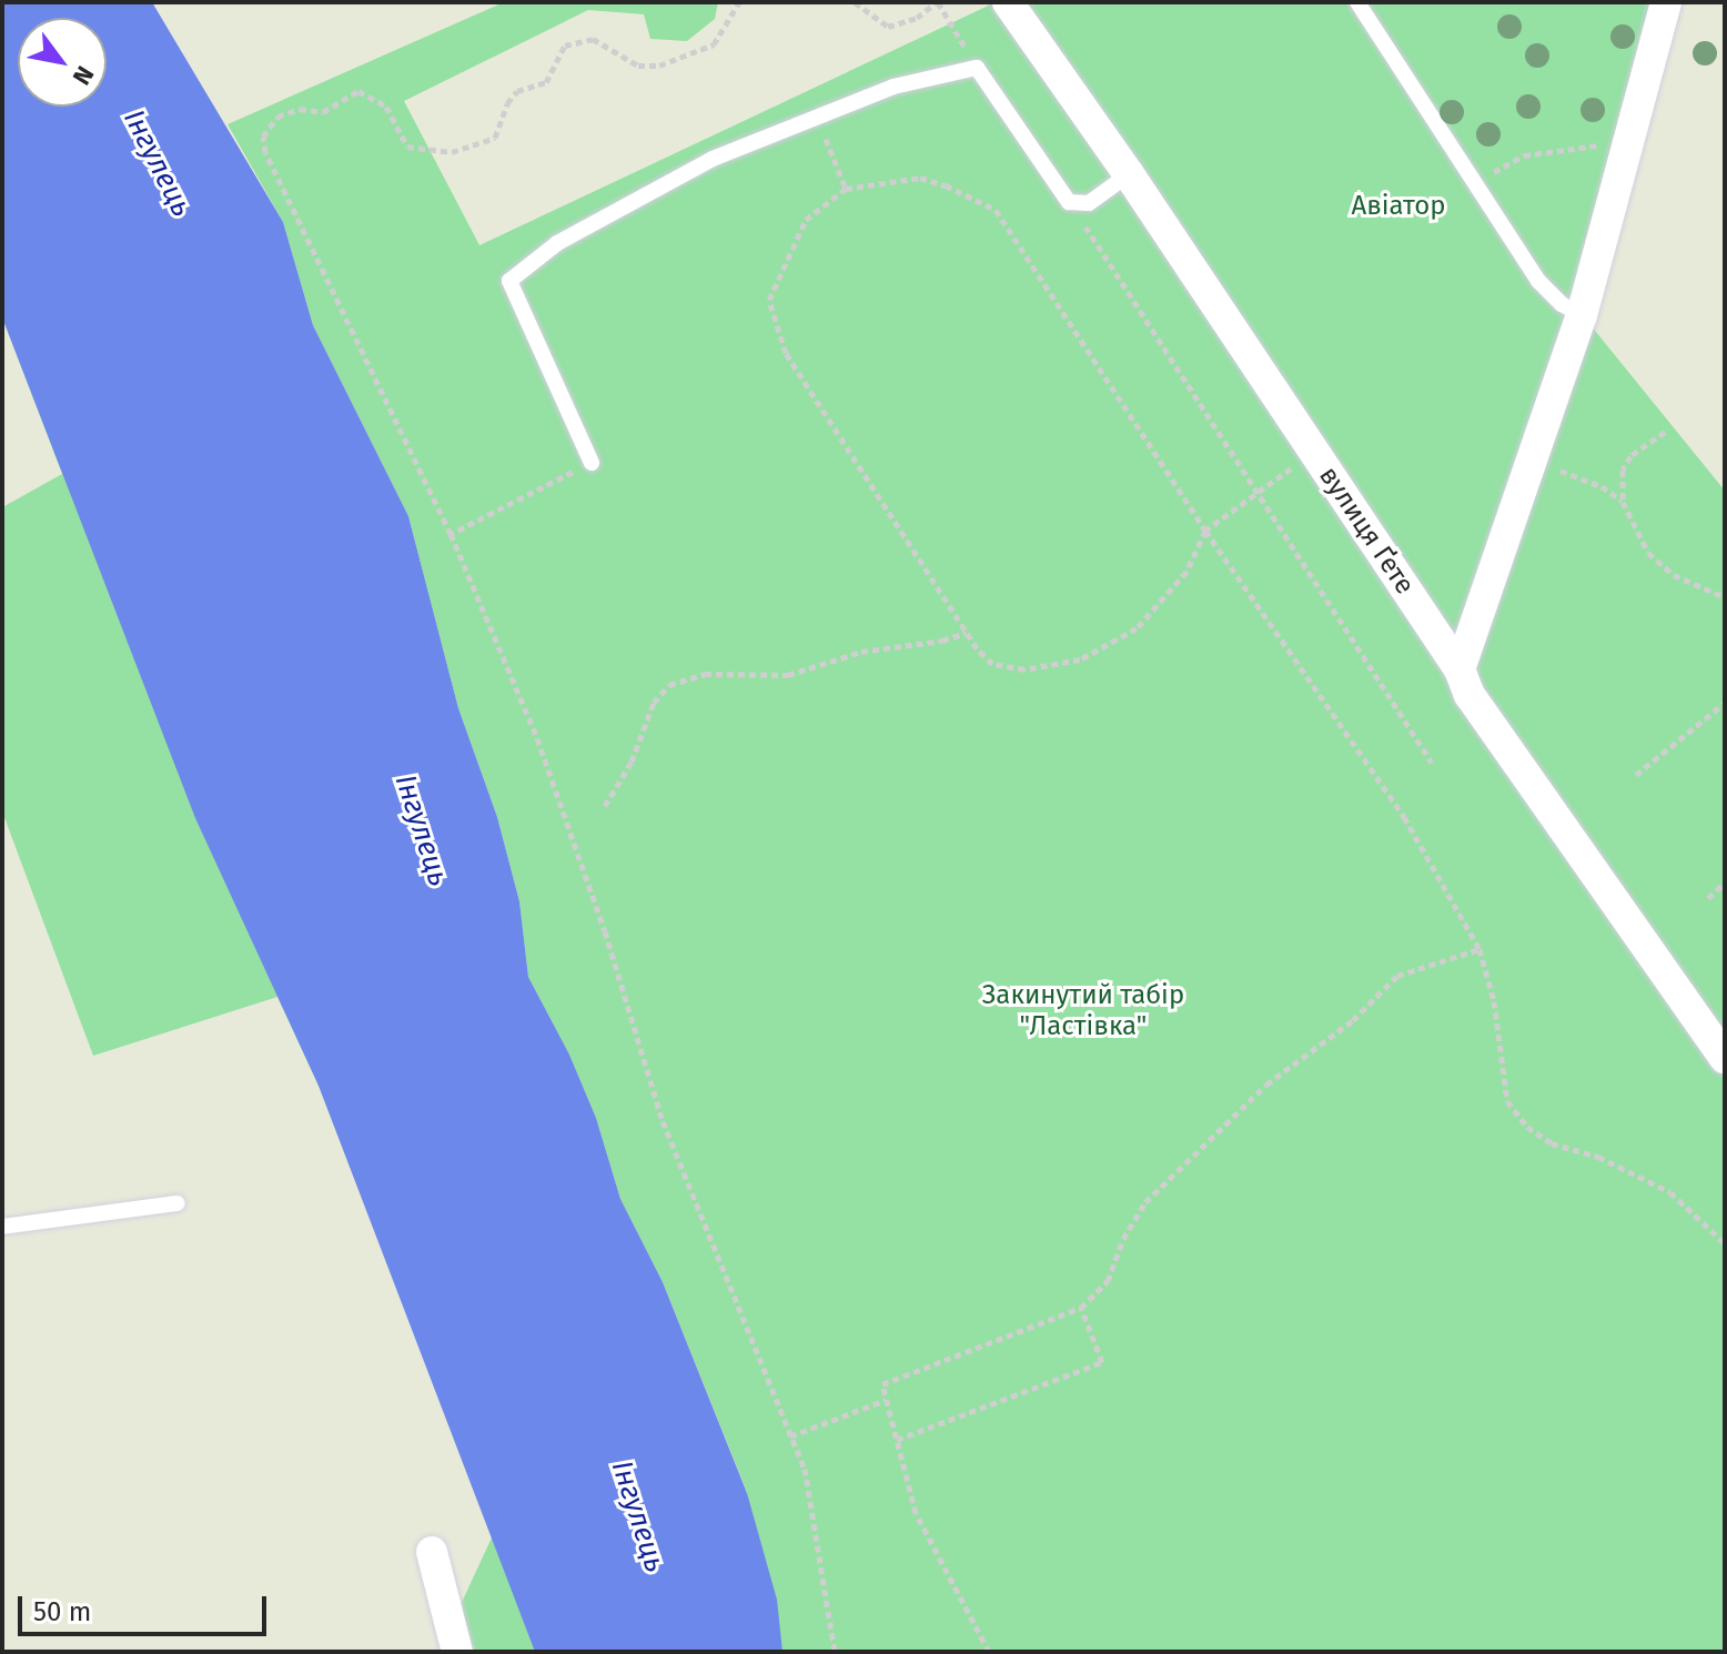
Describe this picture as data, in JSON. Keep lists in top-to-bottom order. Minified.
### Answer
{"streets":{"street":["вулиця Ґете"]},"water":["Інгулець"],"parks":["Авіатор","Закинутий табір \"Ластівка\""],"scale_bar":"50 m","north":"bottom right"}
